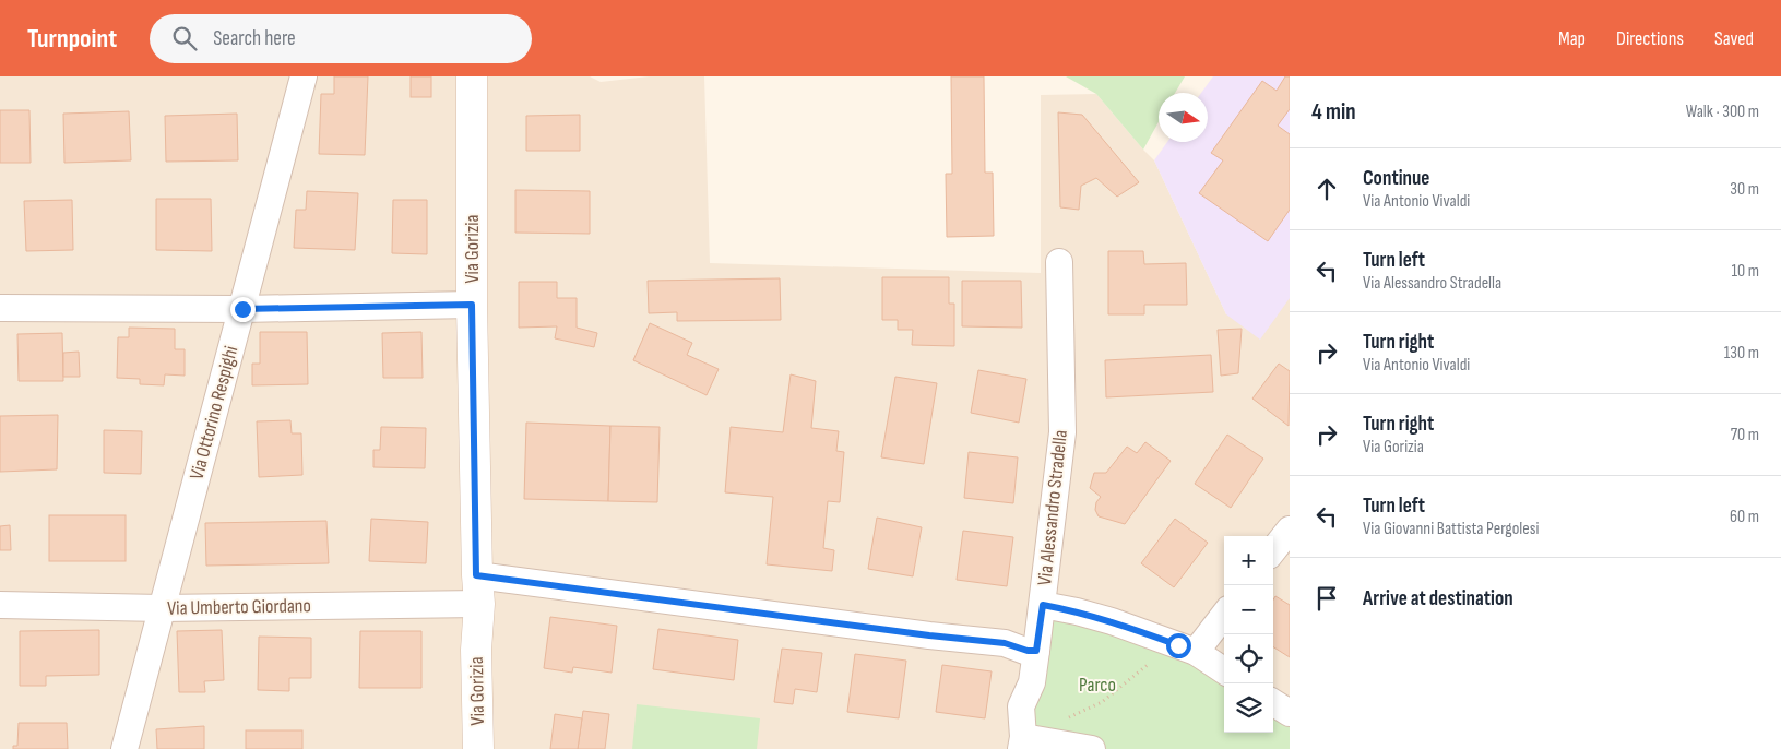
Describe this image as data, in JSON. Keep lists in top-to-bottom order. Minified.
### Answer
{"streets":{"main road":["Via Gorizia"],"street":["Via Ottorino Respighi","Via Alessandro Stradella","Via Umberto Giordano"]},"crossings":[["Via Gorizia","Via Umberto Giordano"],["Via Ottorino Respighi","Via Umberto Giordano"],["Via Alessandro Stradella","Via Umberto Giordano"]],"parks":["Parco"],"north":"right","page":{"header":"Turnpoint","search":"Search here","nav":["Map","Directions","Saved"],"heading":["4 min","Walk · 300 m"],"list":[["Continue","Via Antonio Vivaldi","30 m"],["Turn left","Via Alessandro Stradella","10 m"],["Turn right","Via Antonio Vivaldi","130 m"],["Turn right","Via Gorizia","70 m"],["Turn left","Via Giovanni Battista Pergolesi","60 m"],"Arrive at destination"],"map_buttons":["+","−"]}}
